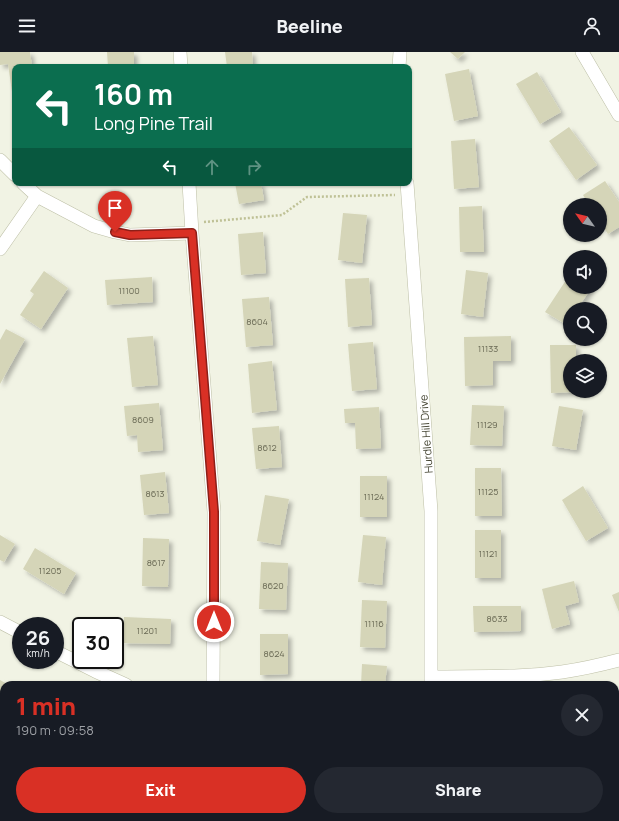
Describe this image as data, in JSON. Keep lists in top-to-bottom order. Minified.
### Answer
{"streets":{"street":["Hurdle Hill Drive"]},"house_numbers":["11100","8604","11133","8609","11129","8612","11125","8613","11124","11121","8617","11205","8620","8633","11116","11201","8624"],"north":"top left","page":{"header":"Beeline","turn":["160 m","Long Pine Trail"],"speed":"26 km/h","limit":"30","heading":["1 min","190 m · 09:58"],"buttons":["Exit","Share"]}}
